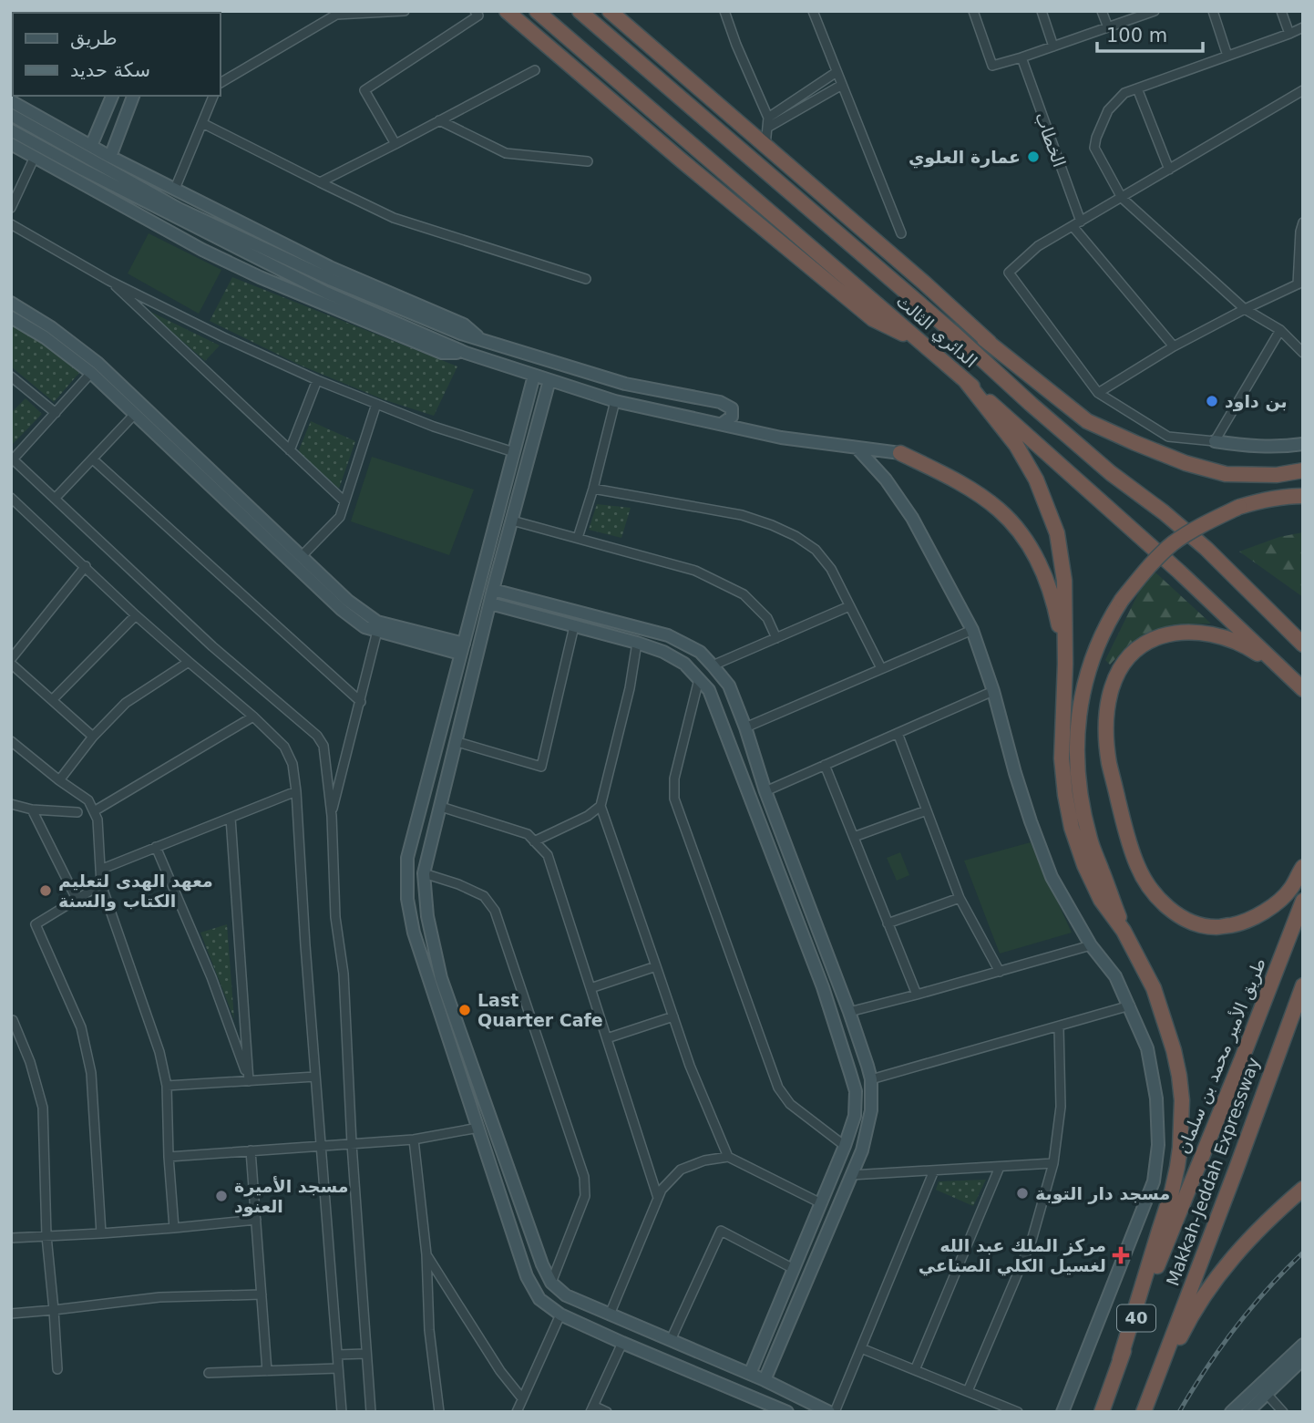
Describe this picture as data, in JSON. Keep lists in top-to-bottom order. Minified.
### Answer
{"streets":{"highway":["الدائري الثالث","طريق الأمير محمد بن سلمان","Makkah-Jeddah Expressway","40"],"street":["الخطاب"]},"crossings":[["طريق الأمير محمد بن سلمان","40"]],"places":{"other":["عمارة العلوي","بن داود","معهد الهدى لتعليم الكتاب والسنة","Last Quarter Cafe","مسجد دار التوبة","مسجد الأميرة العنود"],"health":["مركز الملك عبد الله لغسيل الكلي الصناعي"]},"legend":["طريق","سكة حديد"],"scale_bar":"100 m"}
